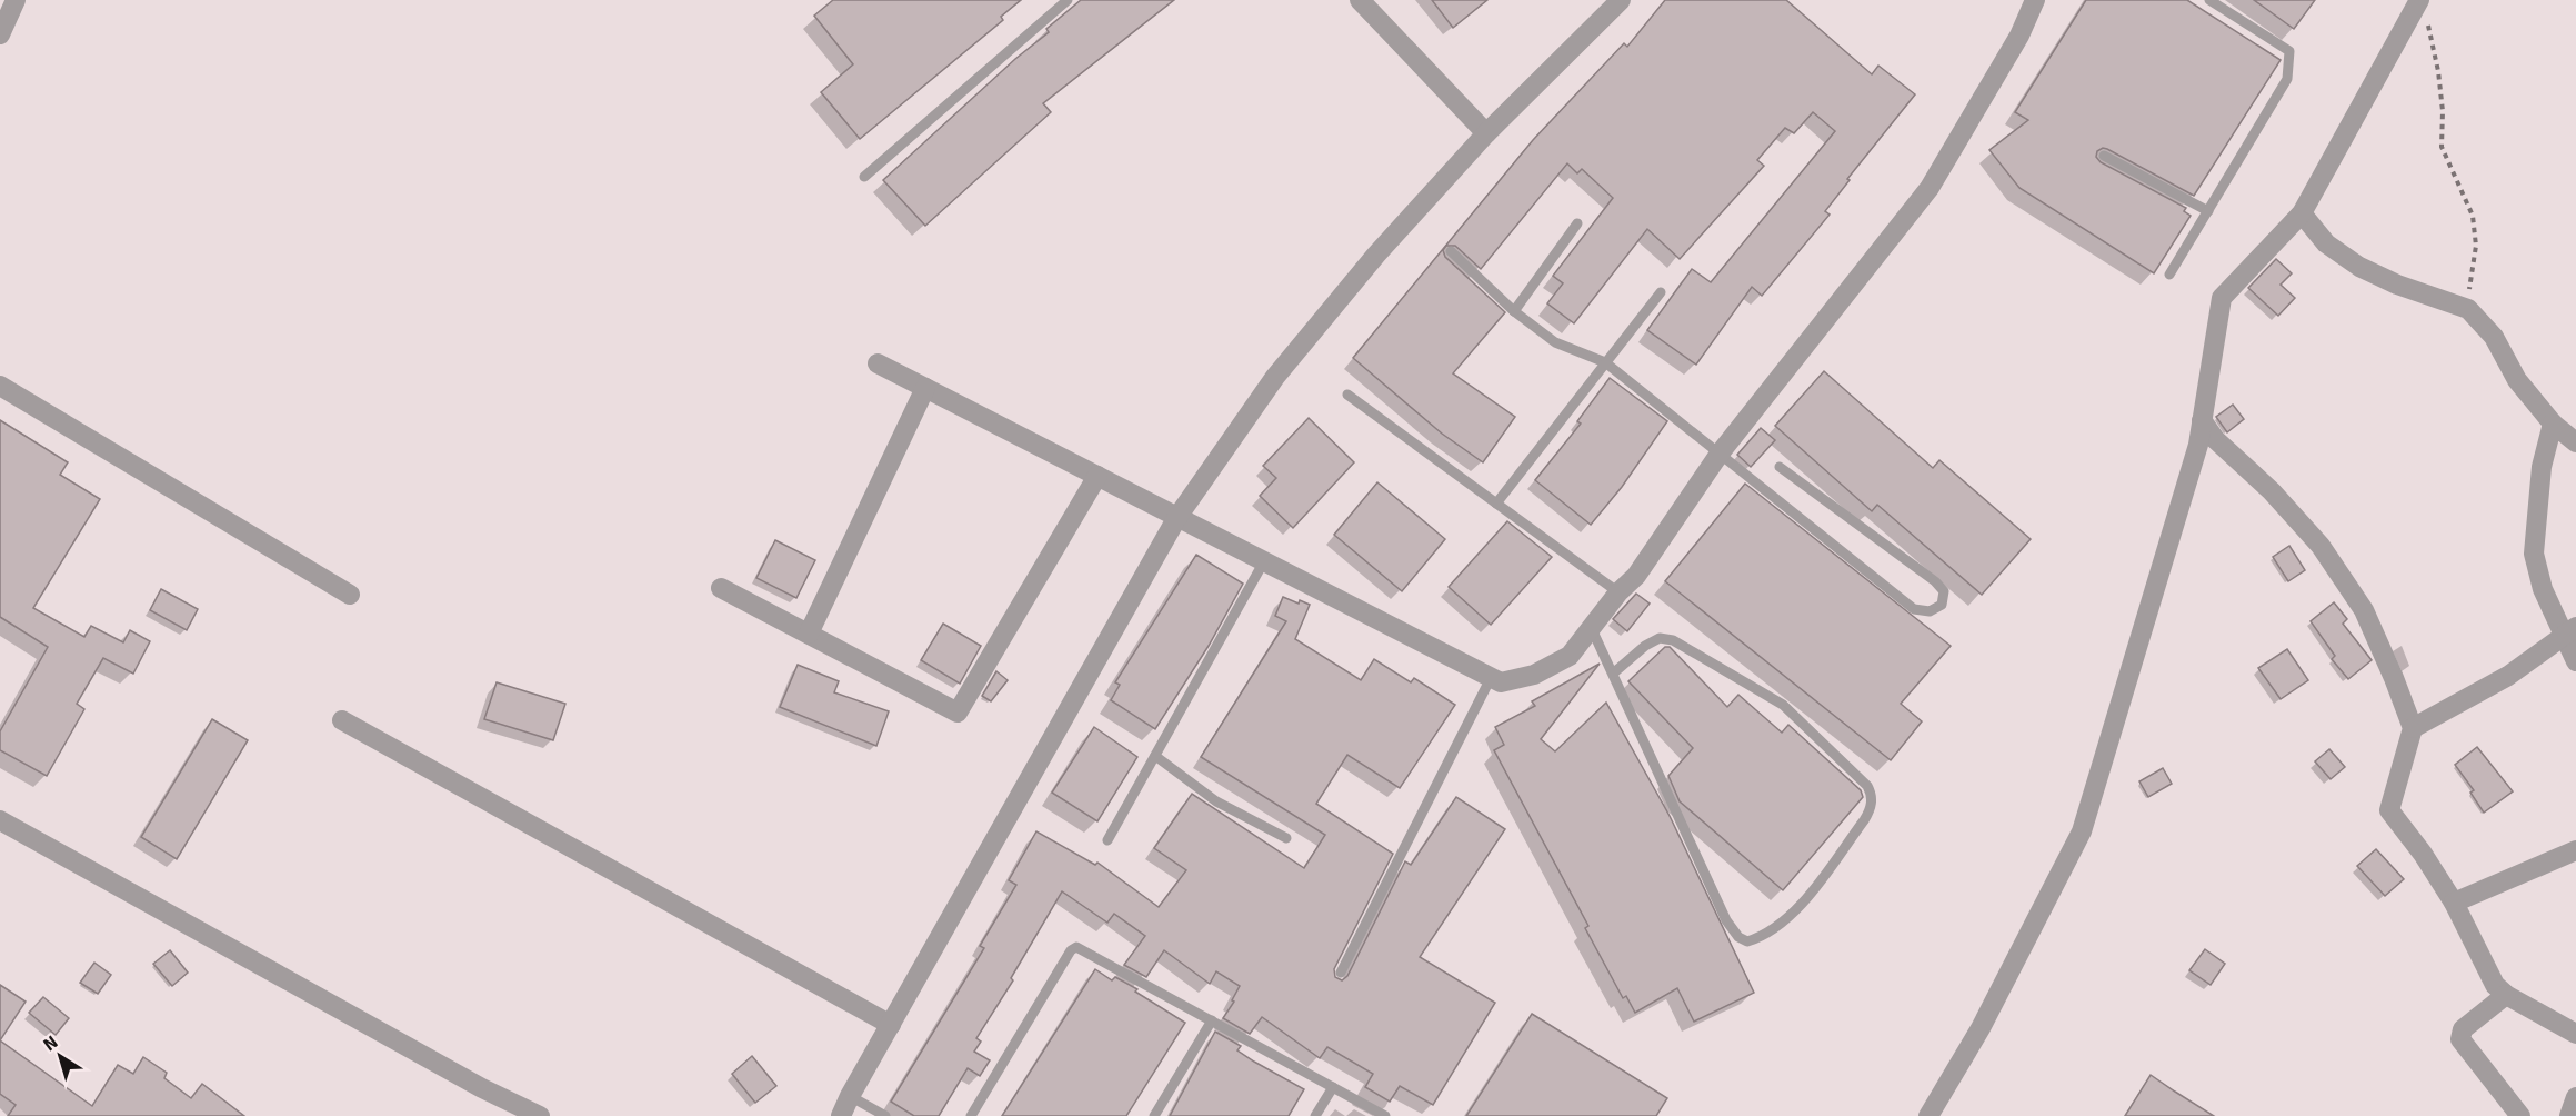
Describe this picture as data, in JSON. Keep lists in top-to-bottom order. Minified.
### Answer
{"north":"top left"}
